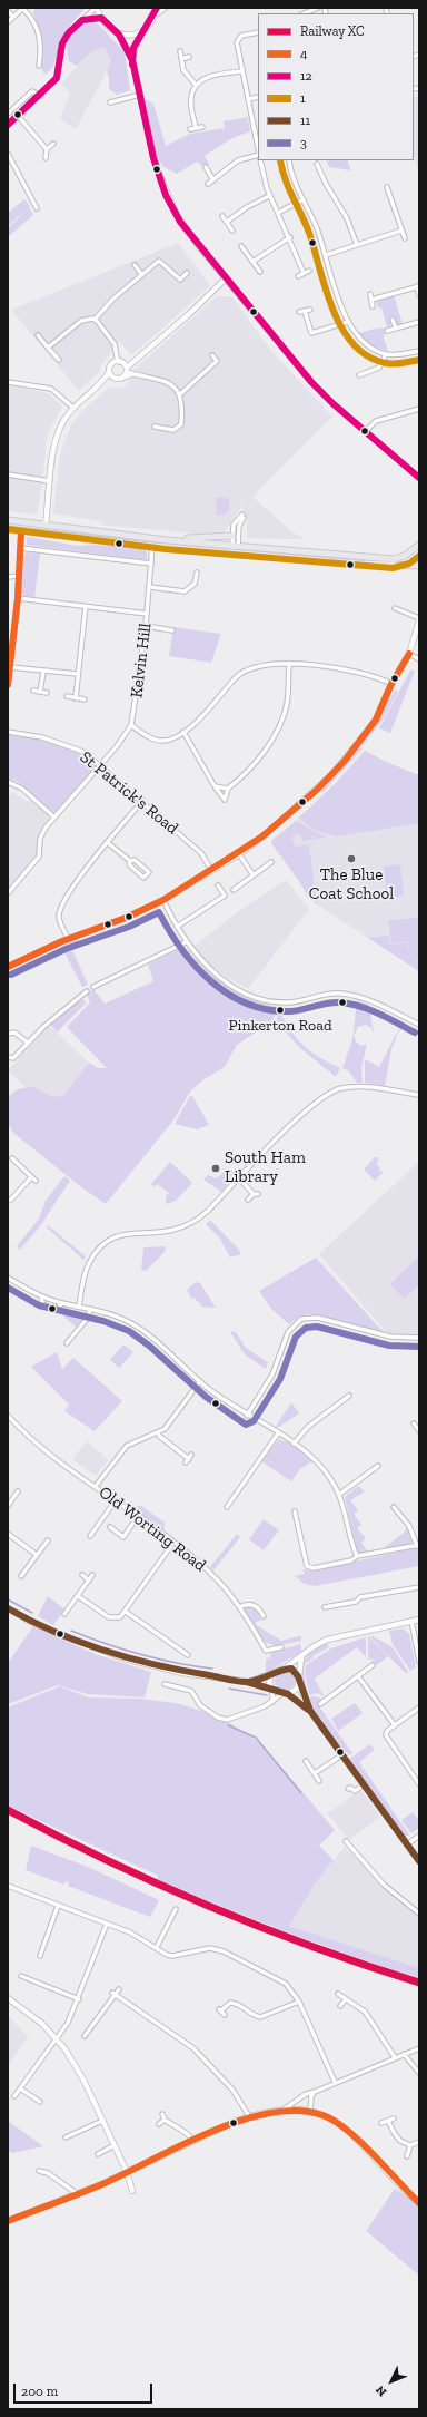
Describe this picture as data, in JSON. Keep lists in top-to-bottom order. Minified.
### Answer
{"streets":{"street":["Kelvin Hill","St Patrick's Road","Old Worting Road"]},"crossings":[["Kelvin Hill","St Patrick's Road"]],"places":["The Blue Coat School","Pinkerton Road","South Ham Library"],"lines":["transit line 12","transit line 1","transit line 4","transit line 3","transit line 11","rail line XC"],"legend":["Railway XC","4","12","1","11","3"],"scale_bar":"200 m","north":"bottom left"}
